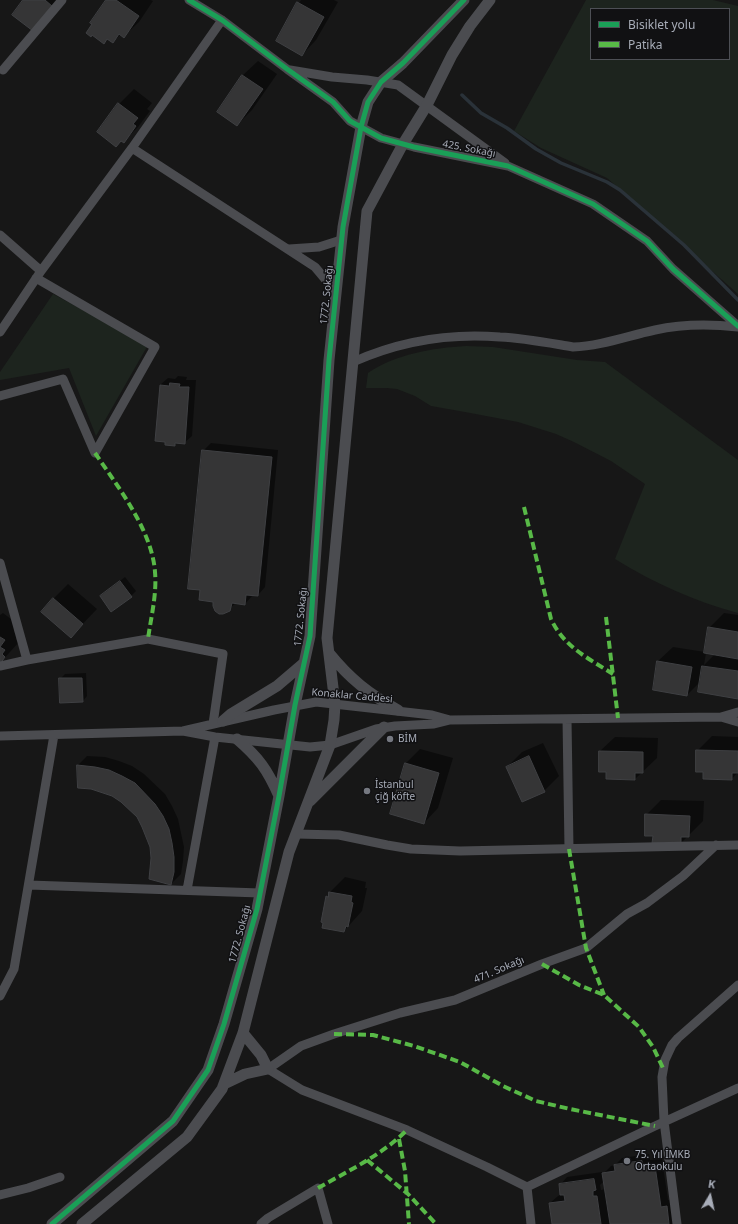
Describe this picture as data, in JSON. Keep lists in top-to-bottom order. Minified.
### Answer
{"streets":{"street":["425. Sokağı","1772. Sokağı","Konaklar Caddesi","471. Sokağı"]},"crossings":[["425. Sokağı","1772. Sokağı"],["1772. Sokağı","Konaklar Caddesi"]],"places":["BİM","İstanbul çiğ köfte","75. Yıl İMKB Ortaokulu"],"legend":["Bisiklet yolu","Patika"],"north":"top"}
